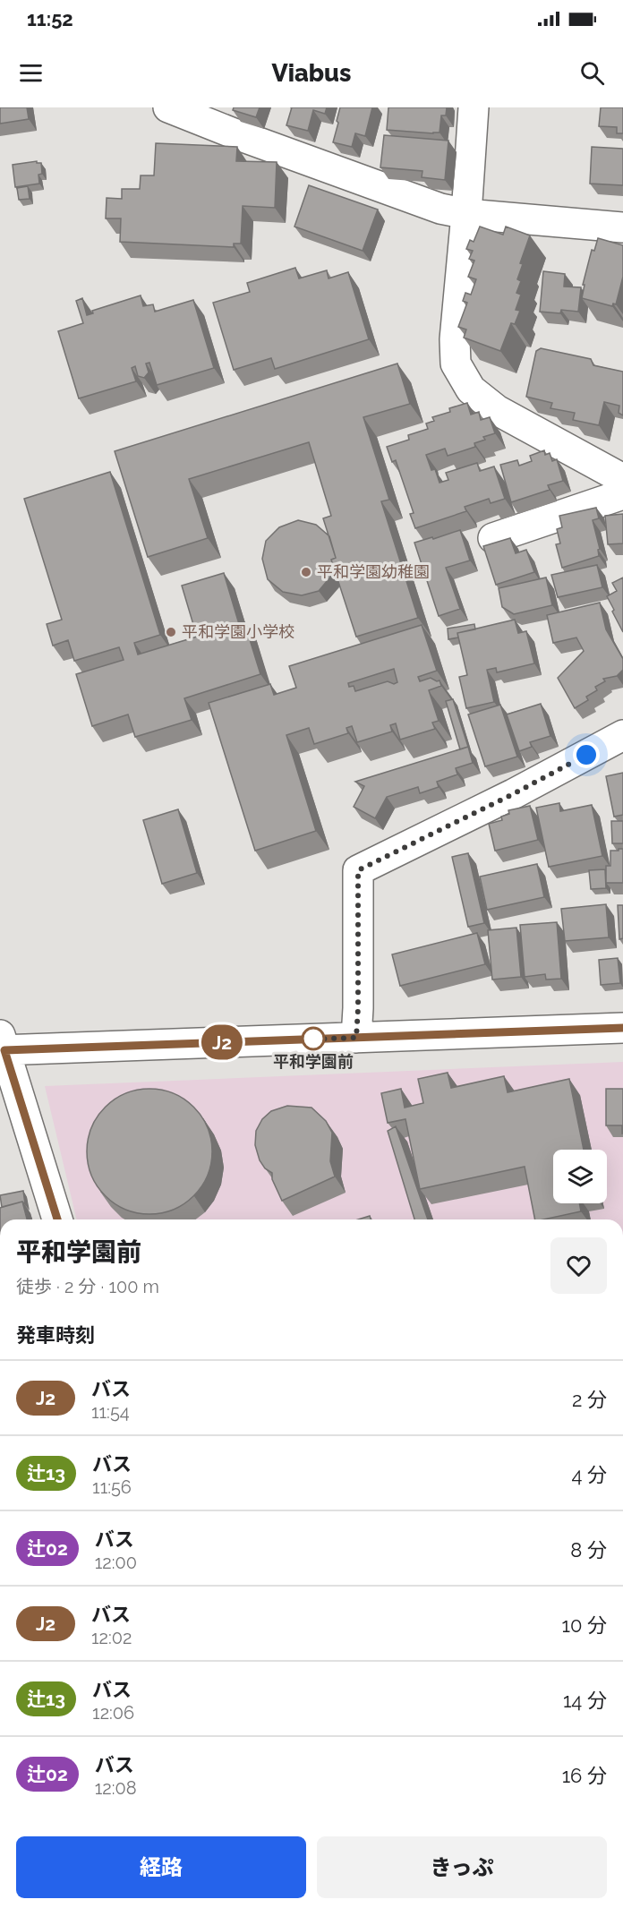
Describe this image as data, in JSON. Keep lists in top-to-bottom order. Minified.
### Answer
{"places":["平和学園幼稚園","平和学園小学校","平和学園前"],"lines":["bus line J2"],"page":{"status":"11:52","header":"Viabus","on_map":"J2","heading":[["平和学園前","徒歩 · 2 分 · 100 m"],"発車時刻"],"list":[{"mark":"J2","name":"バス","note":"11:54","value":"2 分"},{"mark":"辻13","name":"バス","note":"11:56","value":"4 分"},{"mark":"辻02","name":"バス","note":"12:00","value":"8 分"},{"mark":"J2","name":"バス","note":"12:02","value":"10 分"},{"mark":"辻13","name":"バス","note":"12:06","value":"14 分"},{"mark":"辻02","name":"バス","note":"12:08","value":"16 分"}],"buttons":["経路","きっぷ"]}}
